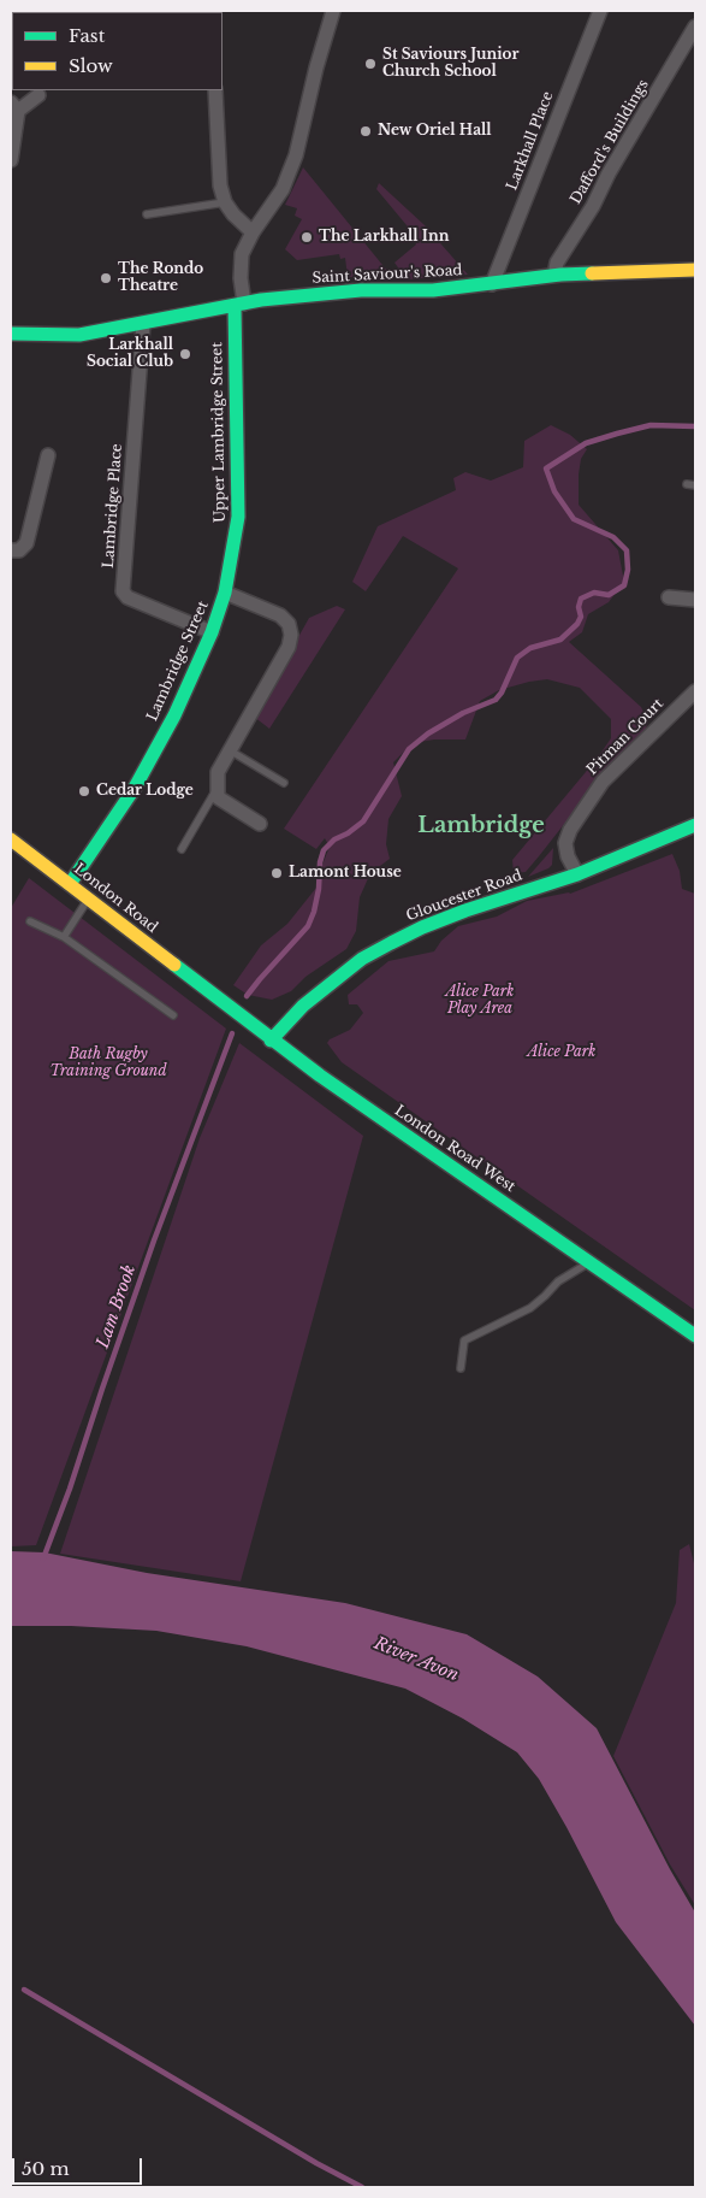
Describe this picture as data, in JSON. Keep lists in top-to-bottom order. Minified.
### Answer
{"streets":{"main road":["Saint Saviour's Road","Upper Lambridge Street","Lambridge Street","Gloucester Road","London Road","London Road West"],"street":["Larkhall Place","Dafford's Buildings","Lambridge Place","Pitman Court"]},"crossings":[["Larkhall Place","Saint Saviour's Road"],["Dafford's Buildings","Saint Saviour's Road"],["Saint Saviour's Road","Upper Lambridge Street"],["Saint Saviour's Road","Lambridge Place"],["Upper Lambridge Street","Lambridge Street"],["Lambridge Place","Lambridge Street"],["Lambridge Street","London Road"],["Pitman Court","Gloucester Road"],["Gloucester Road","London Road West"],["London Road","London Road West"]],"districts":["Lambridge"],"water":["Lam Brook","River Avon"],"parks":["Alice Park Play Area","Alice Park","Bath Rugby Training Ground"],"places":["St Saviours Junior Church School","New Oriel Hall","The Larkhall Inn","The Rondo Theatre","Larkhall Social Club","Cedar Lodge","Lamont House"],"legend":["Fast","Slow"],"scale_bar":"50 m"}
